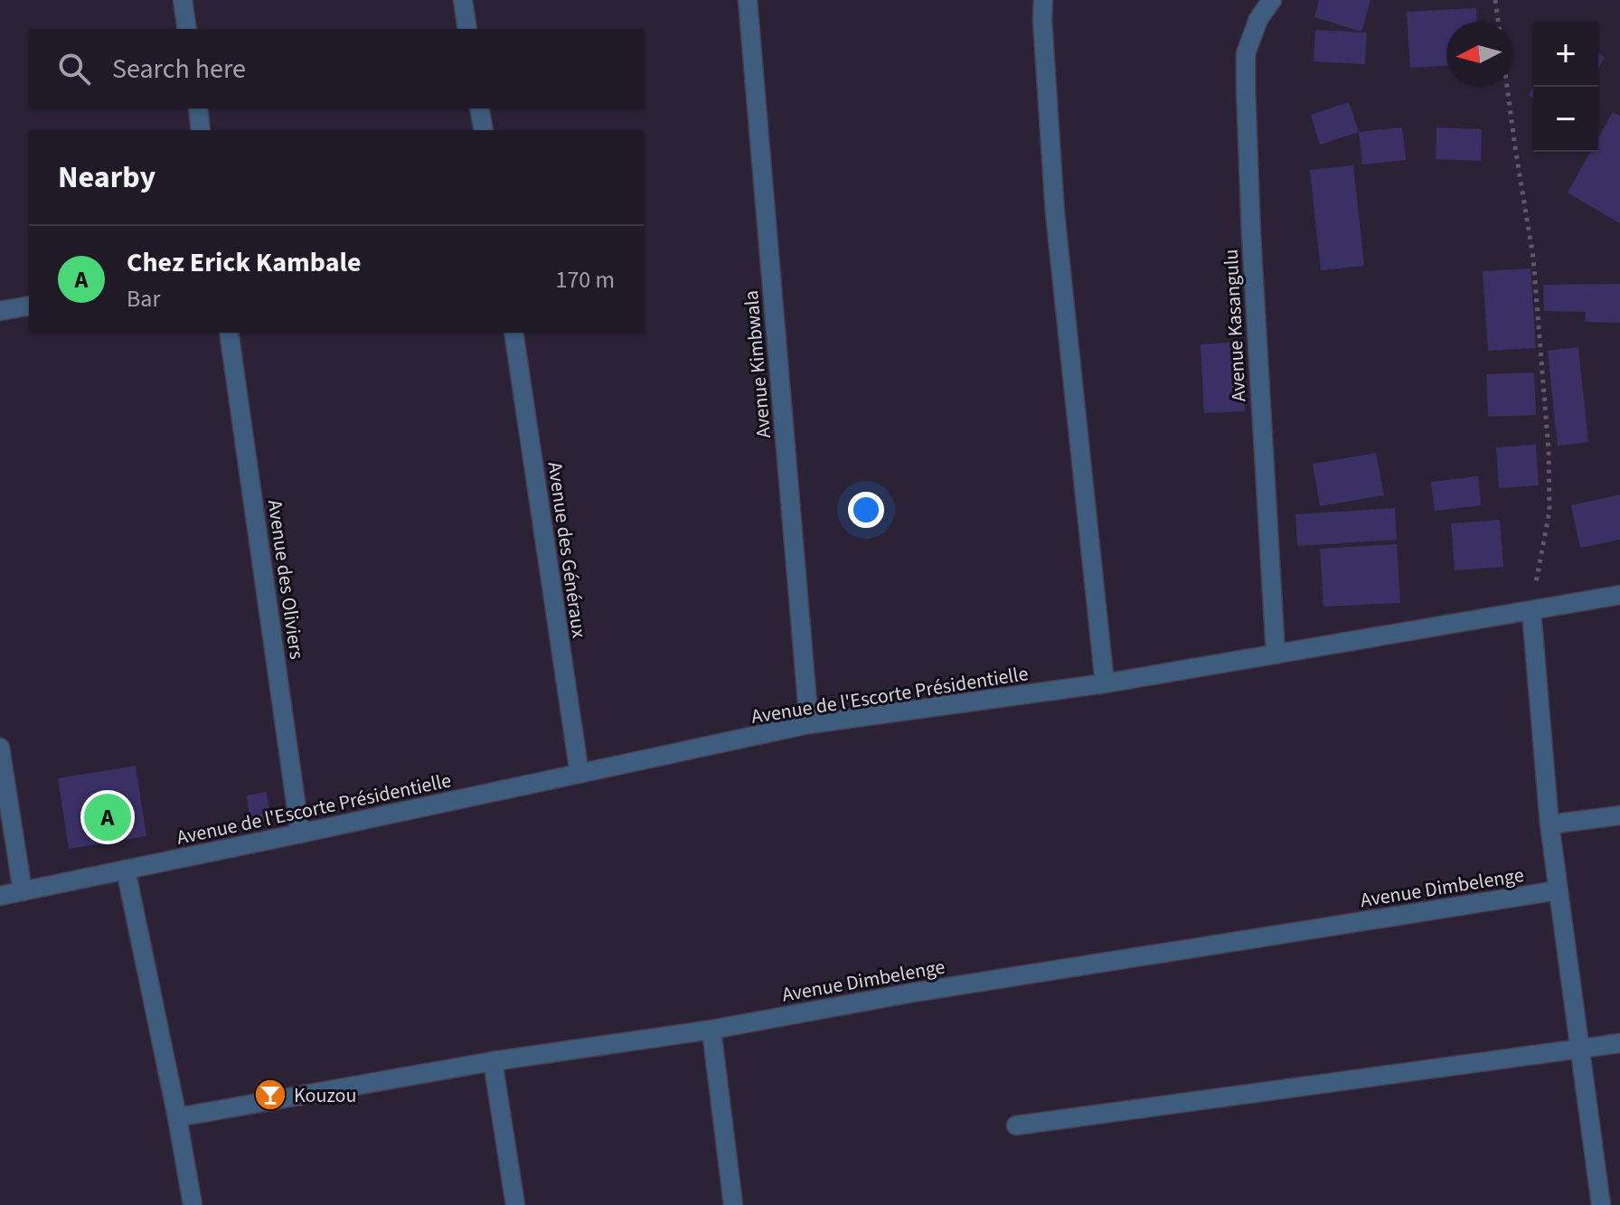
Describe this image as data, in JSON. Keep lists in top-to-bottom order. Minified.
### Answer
{"streets":{"street":["Avenue Kasangulu","Avenue Kimbwala","Avenue des Généraux","Avenue des Oliviers","Avenue de l'Escorte Présidentielle","Avenue Dimbelenge"]},"crossings":[["Avenue Kasangulu","Avenue de l'Escorte Présidentielle"],["Avenue Kimbwala","Avenue de l'Escorte Présidentielle"],["Avenue des Généraux","Avenue de l'Escorte Présidentielle"],["Avenue des Oliviers","Avenue de l'Escorte Présidentielle"]],"places":{"bar":["Kouzou"]},"north":"left","page":{"map_buttons":["+","−"],"search":"Search here","heading":"Nearby","list":[{"mark":"A","name":"Chez Erick Kambale","note":"Bar","value":"170 m"}],"pins":"A"}}
